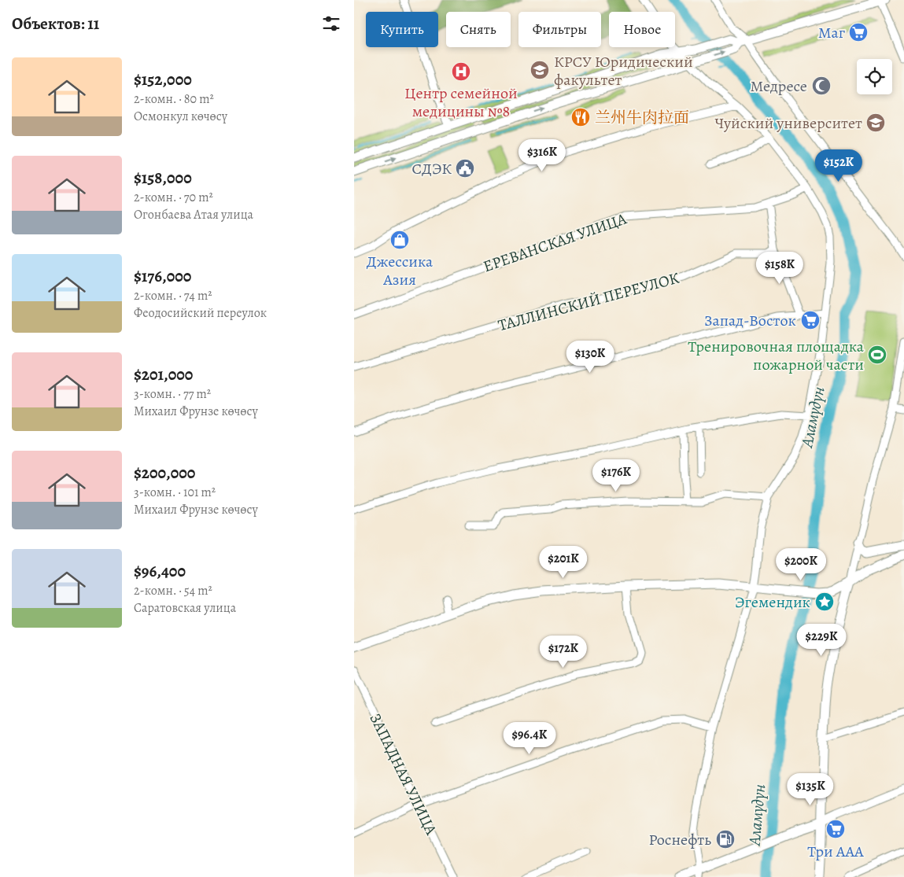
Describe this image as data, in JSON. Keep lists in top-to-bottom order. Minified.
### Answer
{"streets":{"street":["ЕРЕВАНСКАЯ УЛИЦА","ТАЛЛИНСКИЙ ПЕРЕУЛОК","ЗАПАДНАЯ УЛИЦА"]},"water":["Аламүдүн"],"places":{"supermarket":["Маг","Запад-Восток","Три ААА"],"school or university":["КРСУ Юридический факультет","Чуйский университет"],"hospital":["Центр семейной медицины №8"],"mosque":["Медресе"],"restaurant":["兰州牛肉拉面"],"public building":["СДЭК"],"shop":["Джессика Азия"],"sports":["Тренировочная площадка пожарной части"],"place":["Эгемендик"],"fuel station":["Роснефть"]},"page":{"heading":"Объектов: 11","chip":["Купить","Снять","Фильтры","Новое"],"list":[{"name":"$152,000","note":"2-комн. · 80 m² · Осмонкул көчөсү"},{"name":"$158,000","note":"2-комн. · 70 m² · Огонбаева Атая улица"},{"name":"$176,000","note":"2-комн. · 74 m² · Феодосийский переулок"},{"name":"$201,000","note":"3-комн. · 77 m² · Михаил Фрунзе көчөсү"},{"name":"$200,000","note":"3-комн. · 101 m² · Михаил Фрунзе көчөсү"},{"name":"$96,400","note":"2-комн. · 54 m² · Саратовская улица"}],"price":["$316K","$152K","$158K","$130K","$176K","$201K","$200K","$229K","$172K","$96.4K","$135K"]}}
